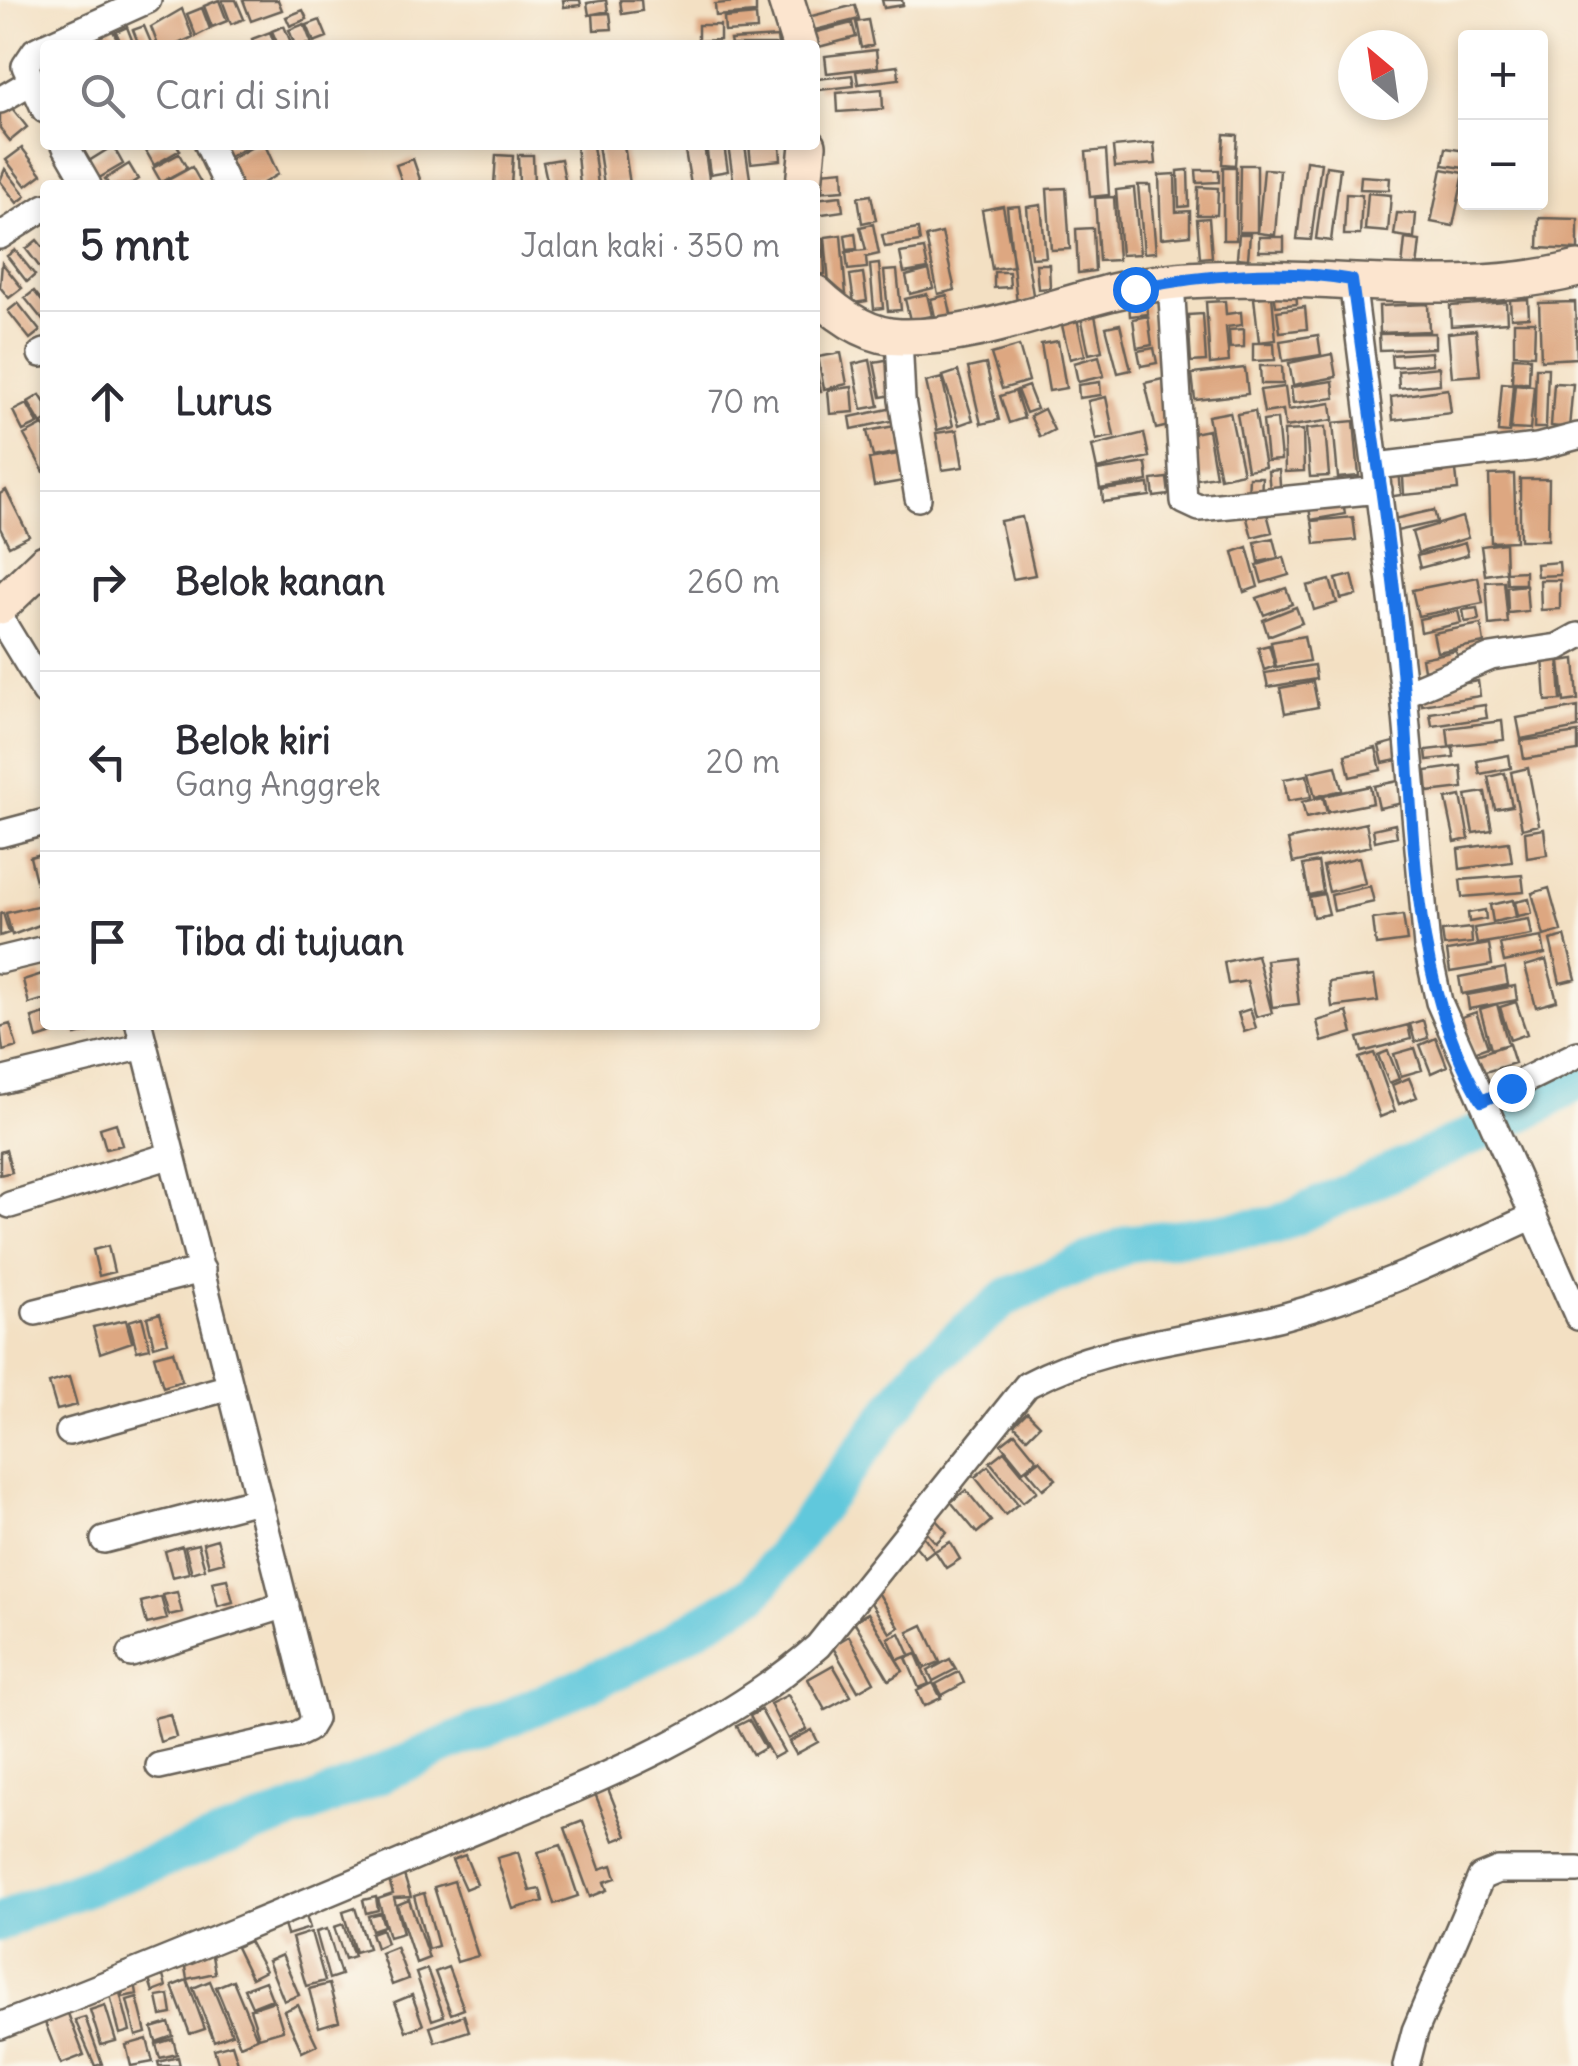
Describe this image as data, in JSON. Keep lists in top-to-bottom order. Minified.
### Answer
{"north":"top left","page":{"map_buttons":["+","−"],"search":"Cari di sini","heading":["5 mnt","Jalan kaki · 350 m"],"list":[["Lurus","70 m"],["Belok kanan","260 m"],["Belok kiri","Gang Anggrek","20 m"],"Tiba di tujuan"]}}
